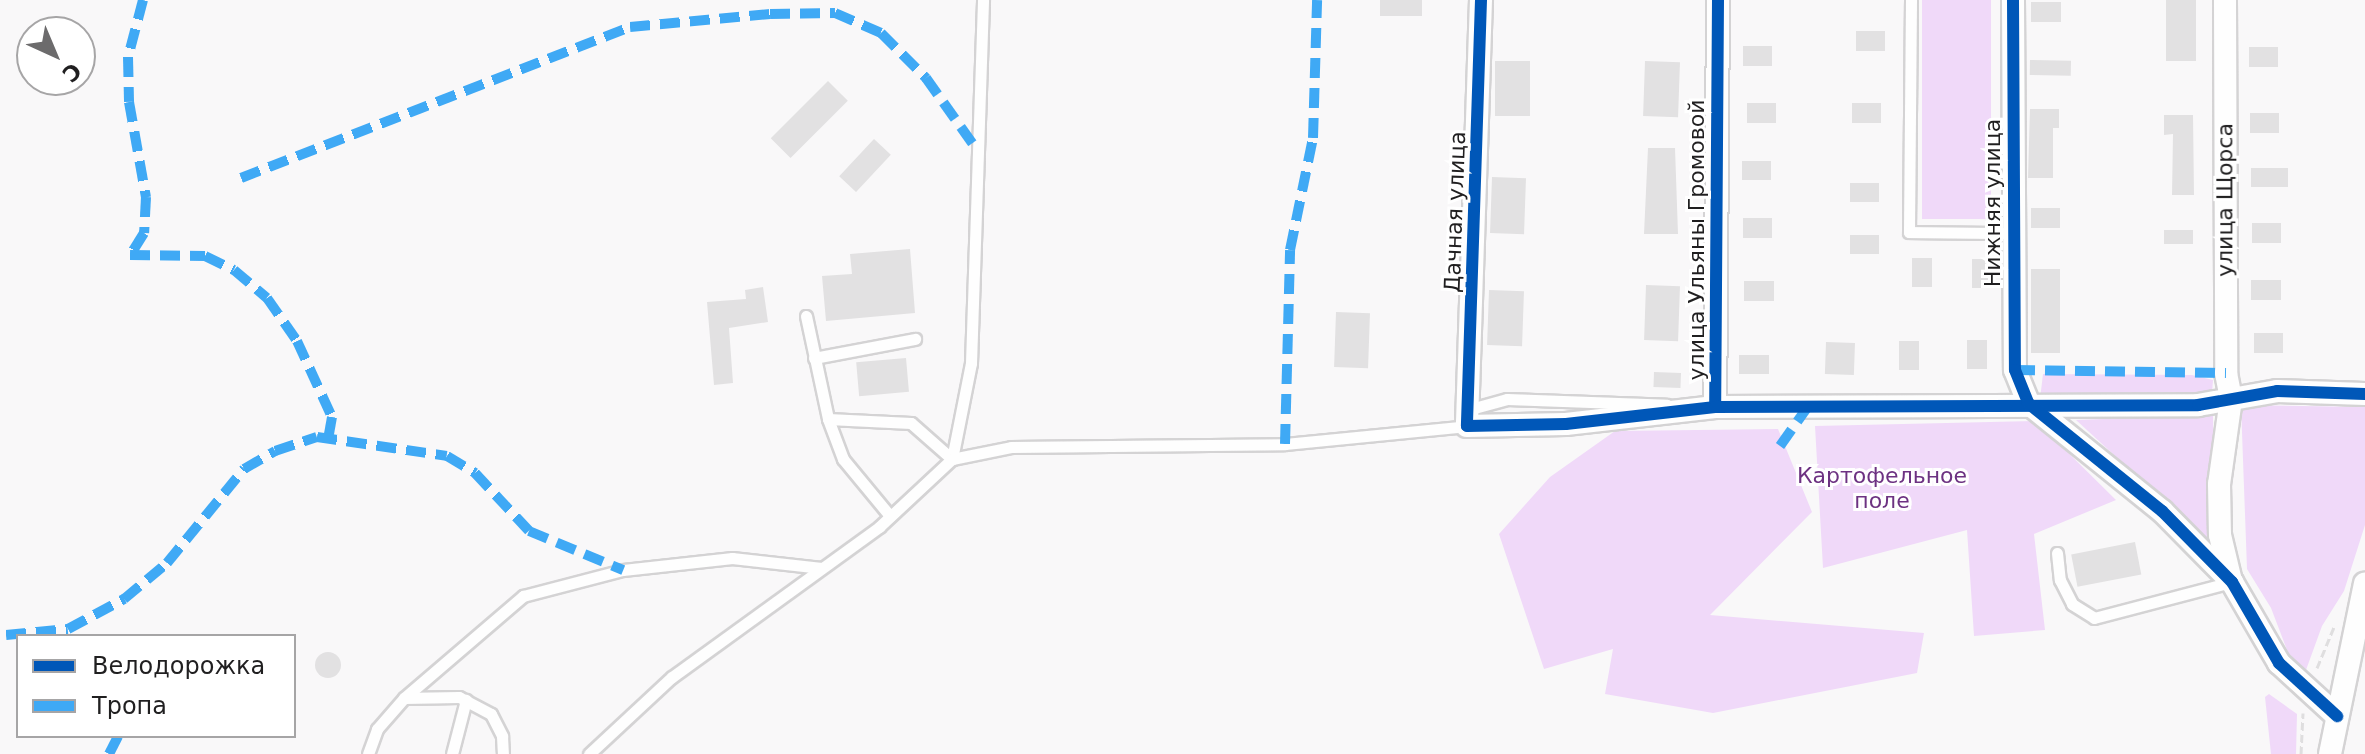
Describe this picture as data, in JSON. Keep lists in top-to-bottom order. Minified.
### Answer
{"streets":{"street":["улица Щорса","Нижняя улица","Дачная улица","улица Ульяны Громовой"]},"crossings":[["улица Щорса","улица Ульяны Громовой"],["Нижняя улица","улица Ульяны Громовой"]],"parks":["Картофельное поле"],"legend":["Велодорожка","Тропа"],"north":"bottom right"}
